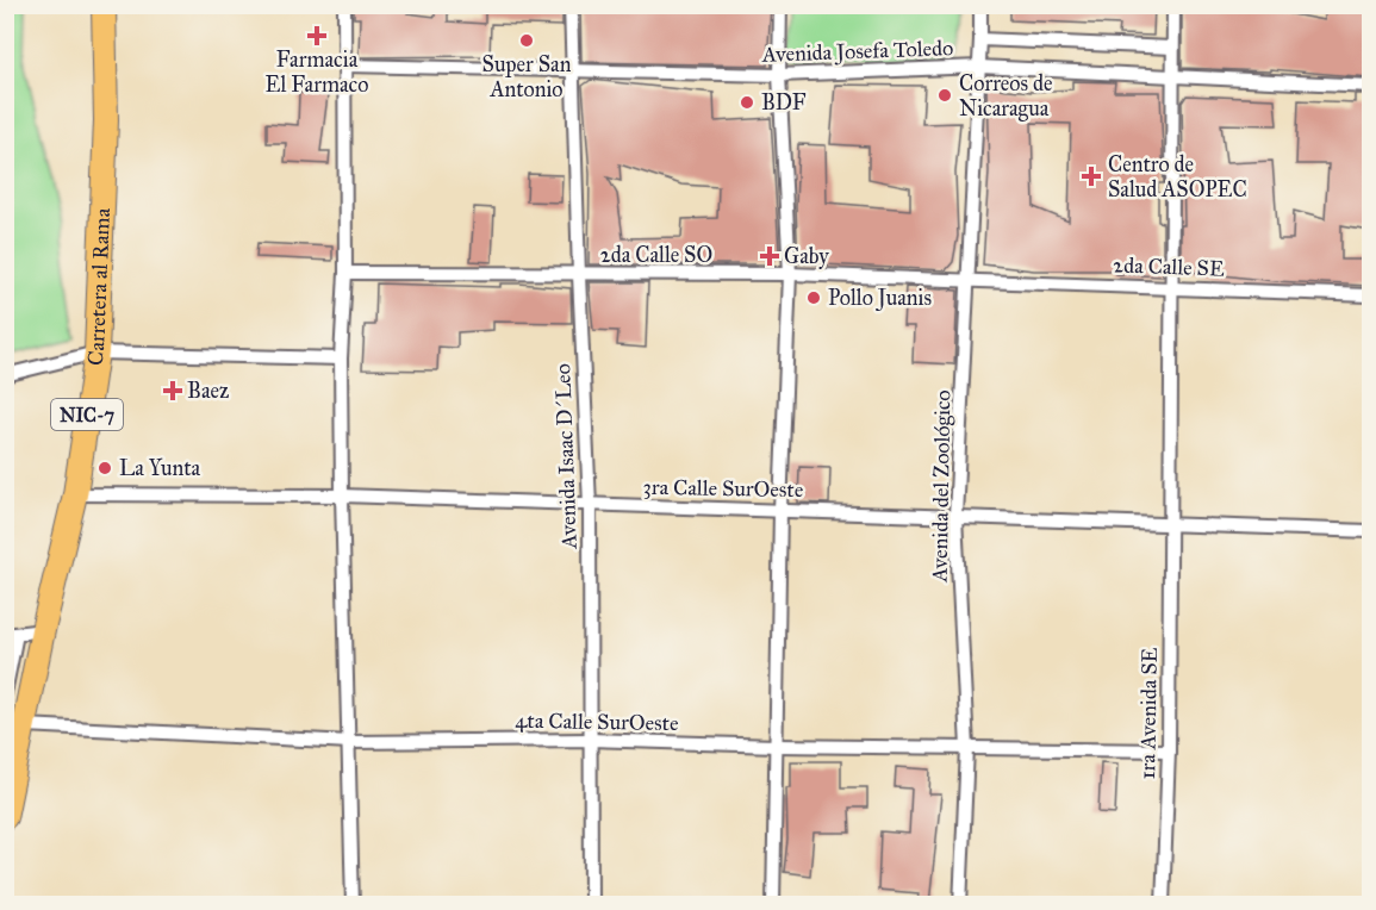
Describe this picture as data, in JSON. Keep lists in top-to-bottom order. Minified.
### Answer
{"streets":{"highway":["Carretera al Rama","NIC-7"],"street":["Avenida Josefa Toledo","2da Calle SO","2da Calle SE","Avenida Isaac D´Leo","Avenida del Zoológico","3ra Calle SurOeste","1ra Avenida SE","4ta Calle SurOeste"]},"crossings":[["Avenida Josefa Toledo","Avenida Isaac D´Leo"],["Avenida Josefa Toledo","Avenida del Zoológico"],["Avenida Josefa Toledo","1ra Avenida SE"],["2da Calle SO","2da Calle SE"],["2da Calle SO","Avenida Isaac D´Leo"],["2da Calle SO","Avenida del Zoológico"],["2da Calle SE","Avenida del Zoológico"],["2da Calle SE","1ra Avenida SE"],["Carretera al Rama","3ra Calle SurOeste"],["Carretera al Rama","4ta Calle SurOeste"],["Avenida Isaac D´Leo","3ra Calle SurOeste"],["Avenida Isaac D´Leo","4ta Calle SurOeste"],["Avenida del Zoológico","3ra Calle SurOeste"],["Avenida del Zoológico","4ta Calle SurOeste"],["3ra Calle SurOeste","1ra Avenida SE"],["1ra Avenida SE","4ta Calle SurOeste"]],"places":{"health":["Farmacia El Farmaco","Centro de Salud ASOPEC","Gaby","Baez"],"other":["Super San Antonio","Correos de Nicaragua","BDF","Pollo Juanis","La Yunta"]}}
